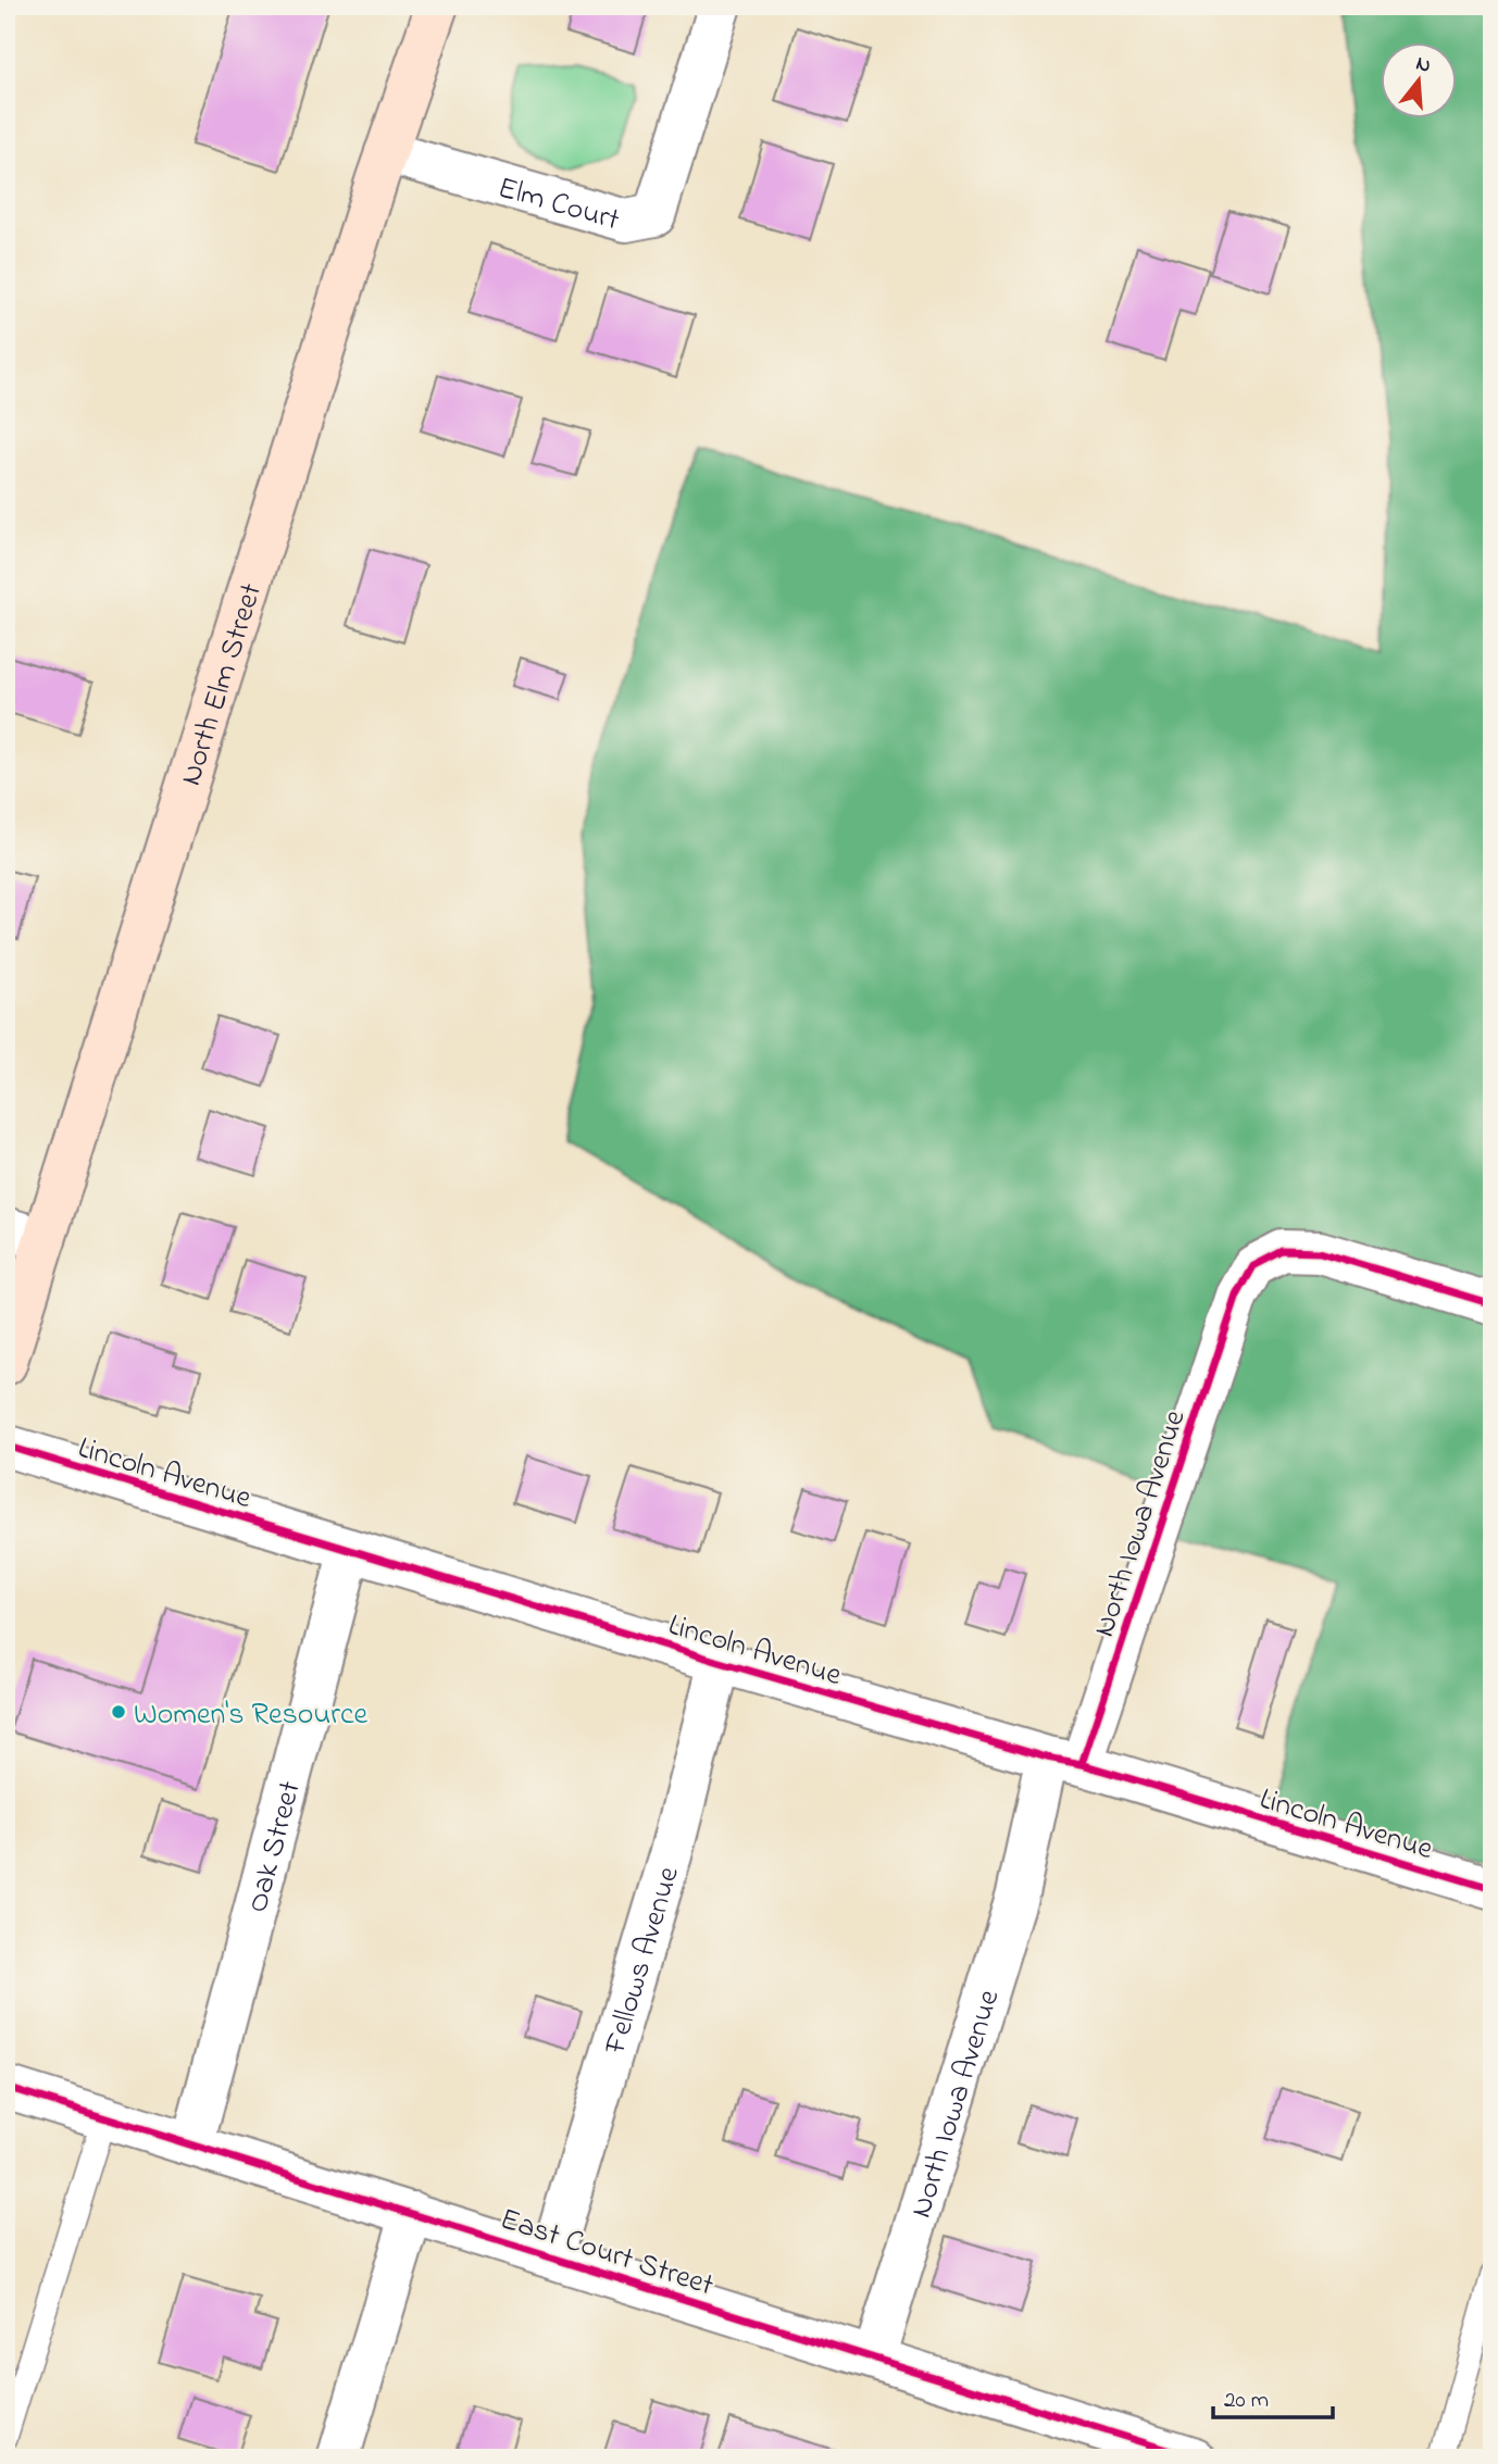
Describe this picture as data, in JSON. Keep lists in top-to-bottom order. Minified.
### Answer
{"streets":{"main road":["North Elm Street"],"street":["Elm Court","Lincoln Avenue","North Iowa Avenue","Oak Street","Fellows Avenue","East Court Street"]},"crossings":[["Elm Court","North Elm Street"],["Lincoln Avenue","North Iowa Avenue"],["Lincoln Avenue","Oak Street"],["Lincoln Avenue","Fellows Avenue"],["North Iowa Avenue","East Court Street"],["Oak Street","East Court Street"],["Fellows Avenue","East Court Street"]],"places":["Women's Resource"],"scale_bar":"20 m","north":"top"}
